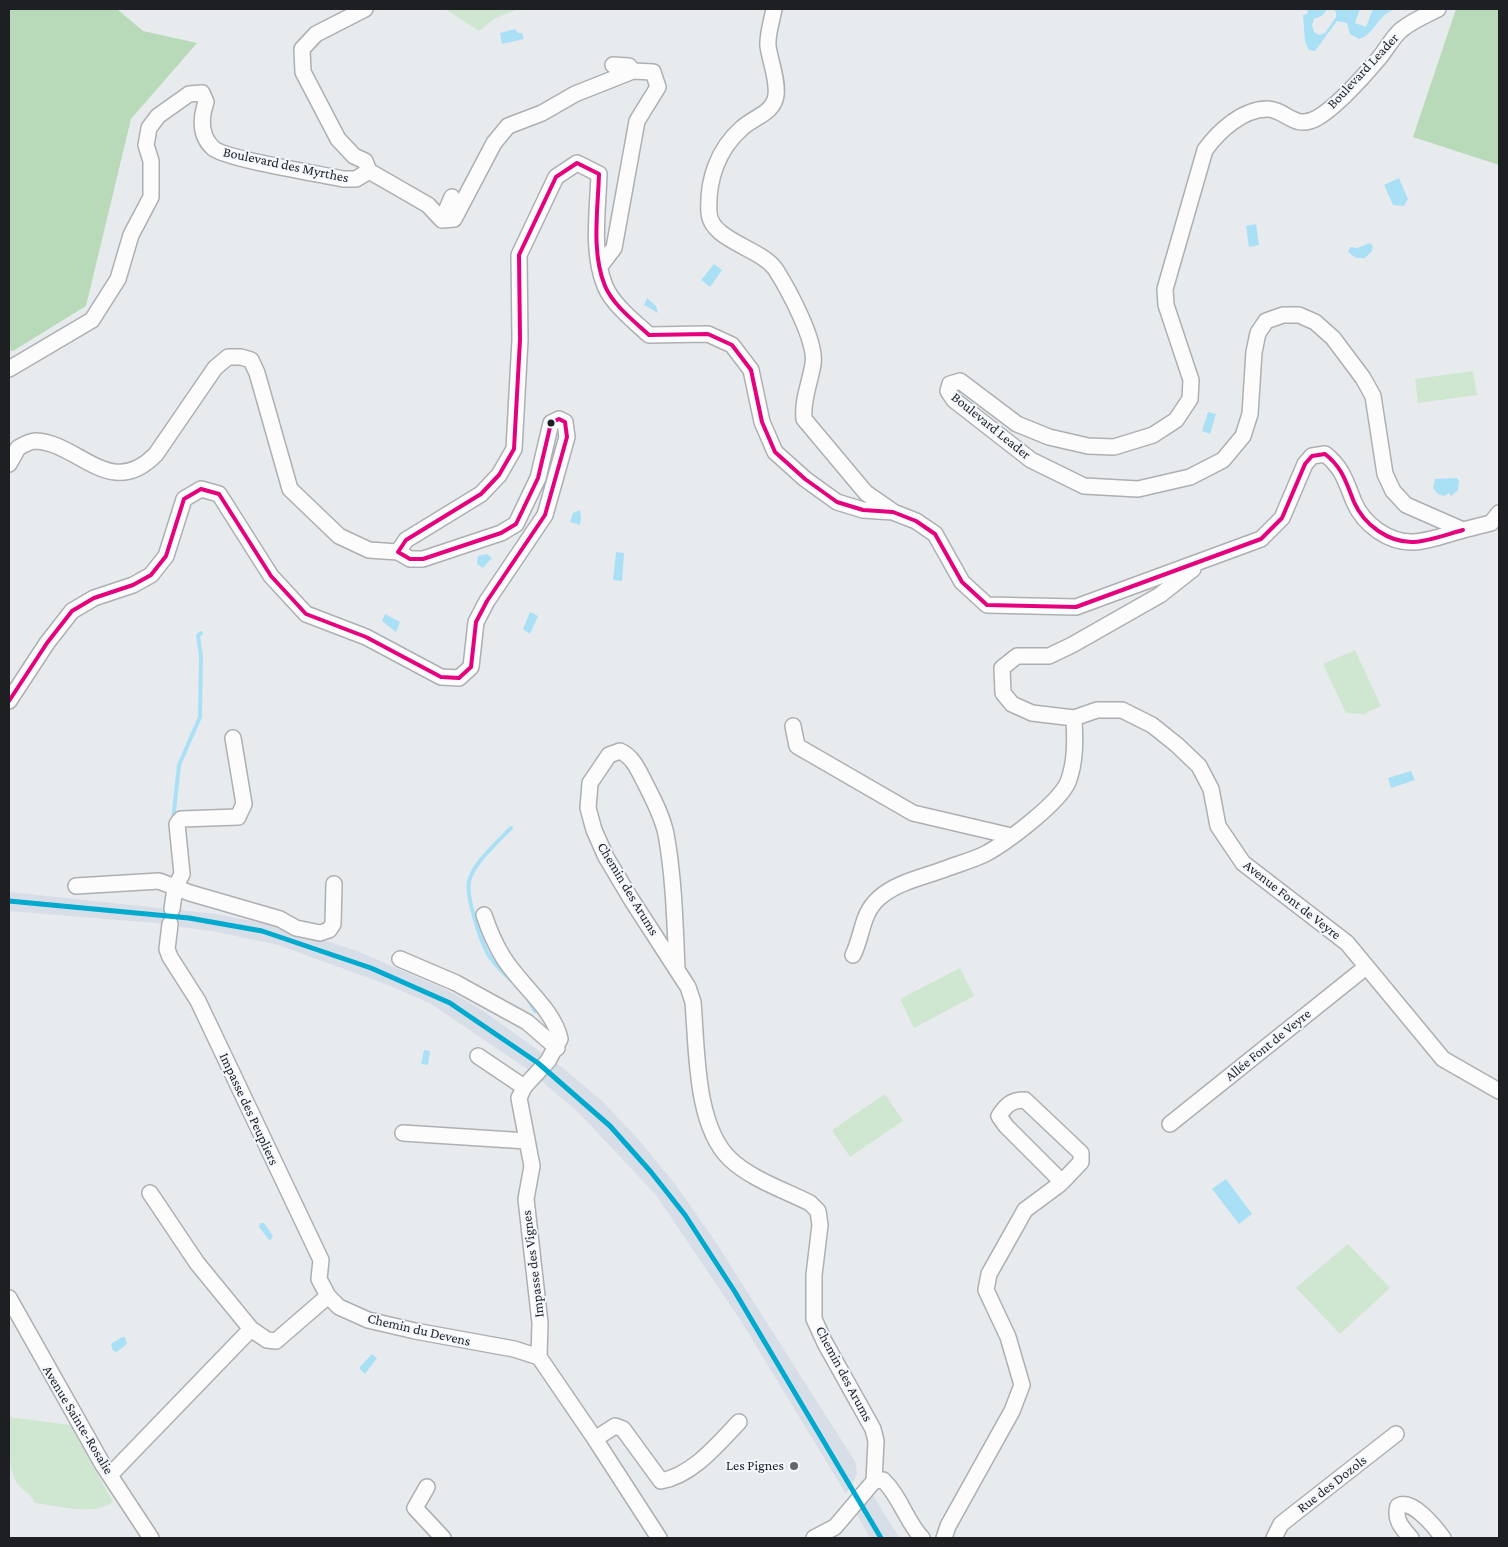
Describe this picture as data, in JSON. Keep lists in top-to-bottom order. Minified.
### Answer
{"streets":{"street":["Boulevard Leader","Boulevard des Myrthes","Chemin des Arums","Avenue Font de Veyre","Allée Font de Veyre","Impasse des Peupliers","Impasse des Vignes","Chemin du Devens","Avenue Sainte-Rosalie","Rue des Dozols"]},"crossings":[["Avenue Font de Veyre","Allée Font de Veyre"],["Impasse des Peupliers","Chemin du Devens"],["Impasse des Vignes","Chemin du Devens"]],"places":["Les Pignes"]}
